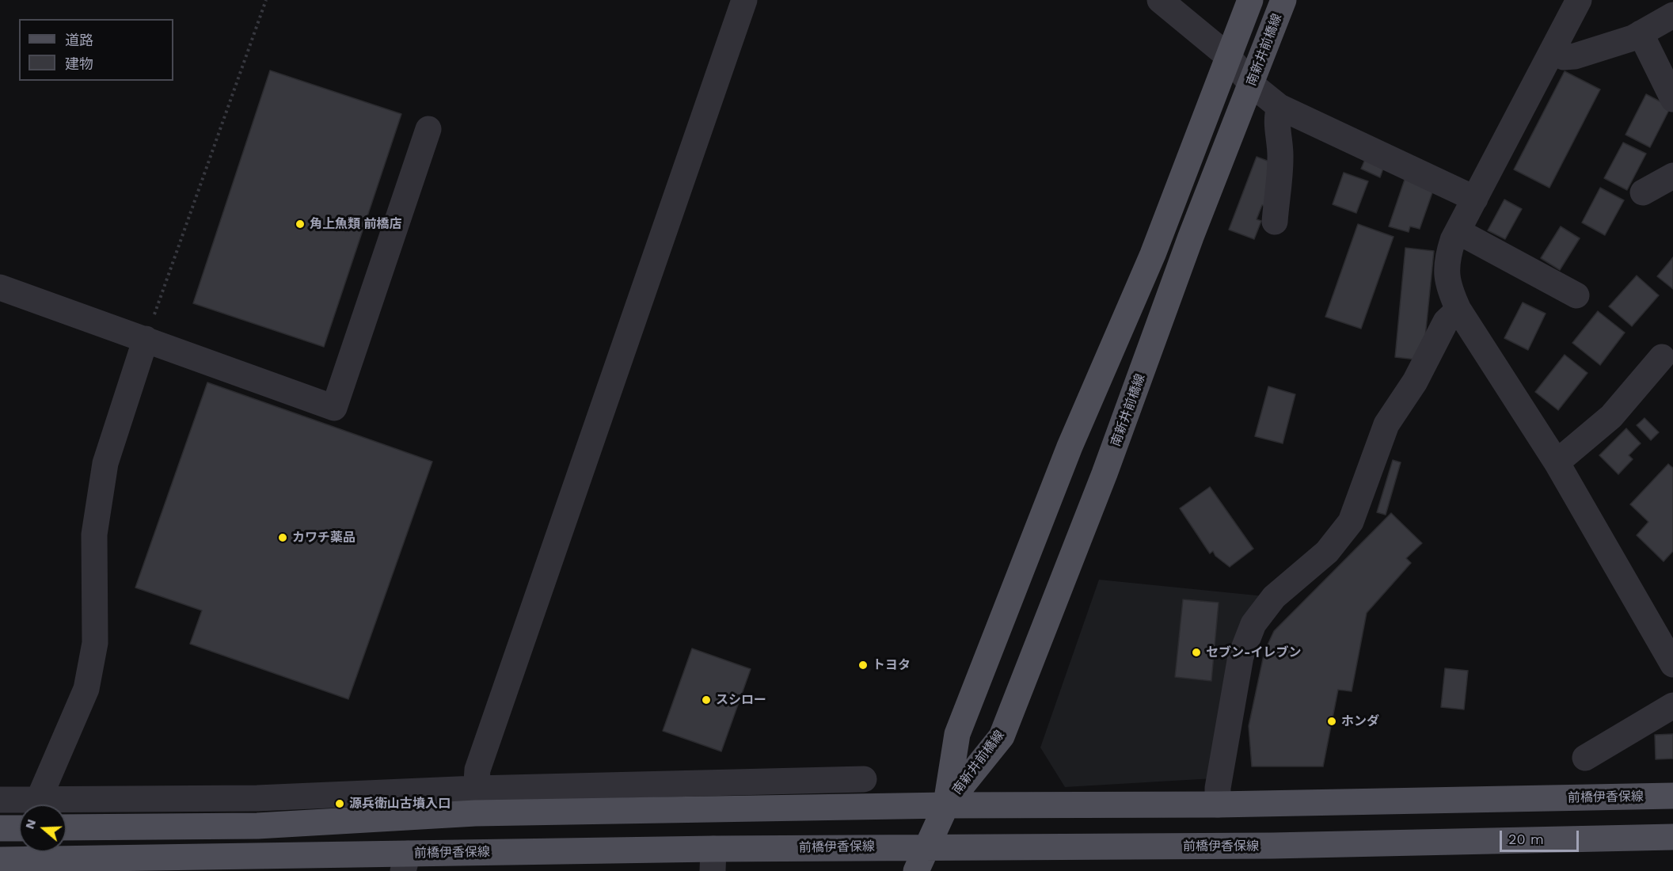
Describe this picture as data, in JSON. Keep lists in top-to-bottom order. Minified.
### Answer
{"streets":{"main road":["南新井前橋線","前橋伊香保線"]},"crossings":[["南新井前橋線","前橋伊香保線"]],"places":["角上魚類 前橋店","カワチ薬品","セブン-イレブン","トヨタ","スシロー","ホンダ","源兵衛山古墳入口"],"legend":["道路","建物"],"scale_bar":"20 m","north":"left"}
